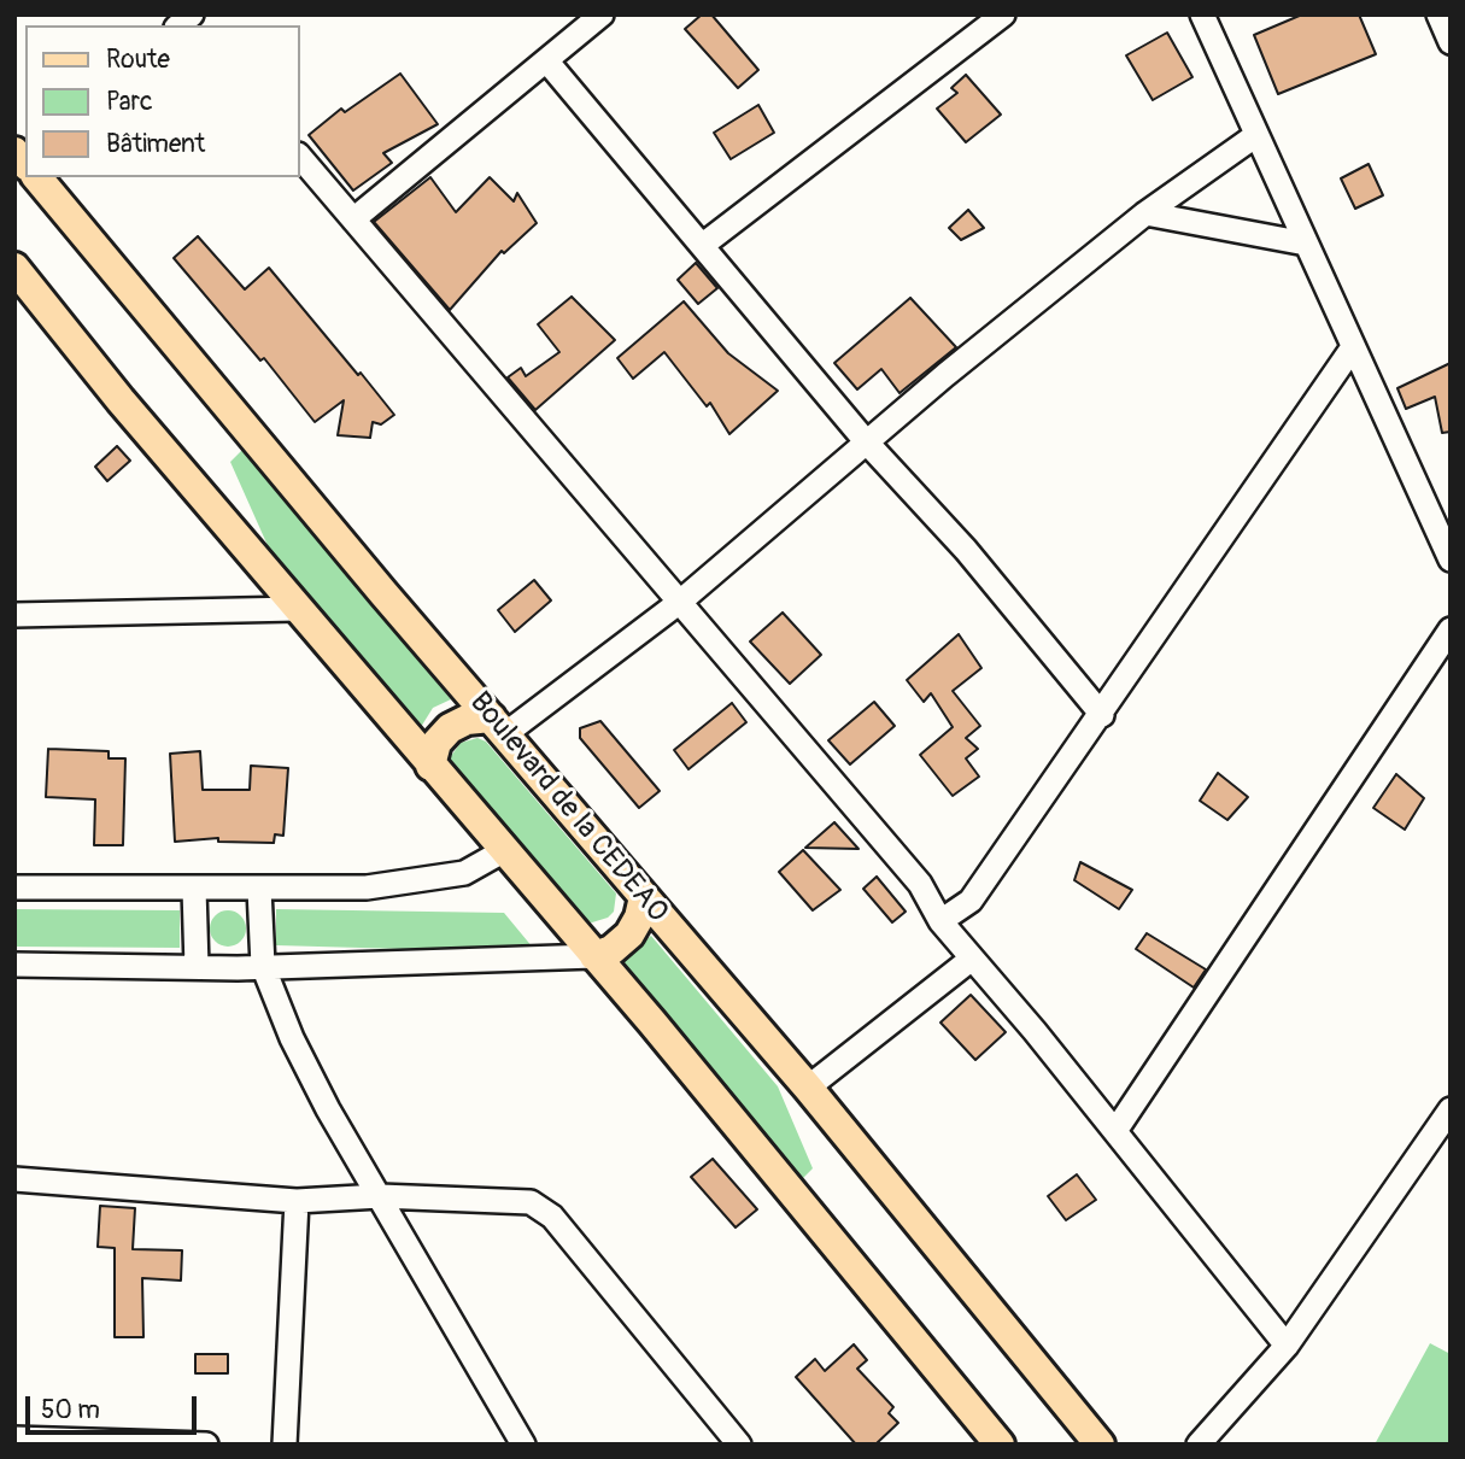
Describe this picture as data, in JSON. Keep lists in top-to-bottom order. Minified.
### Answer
{"streets":{"main road":["Boulevard de la CEDEAO"]},"legend":["Route","Parc","Bâtiment"],"scale_bar":"50 m"}
